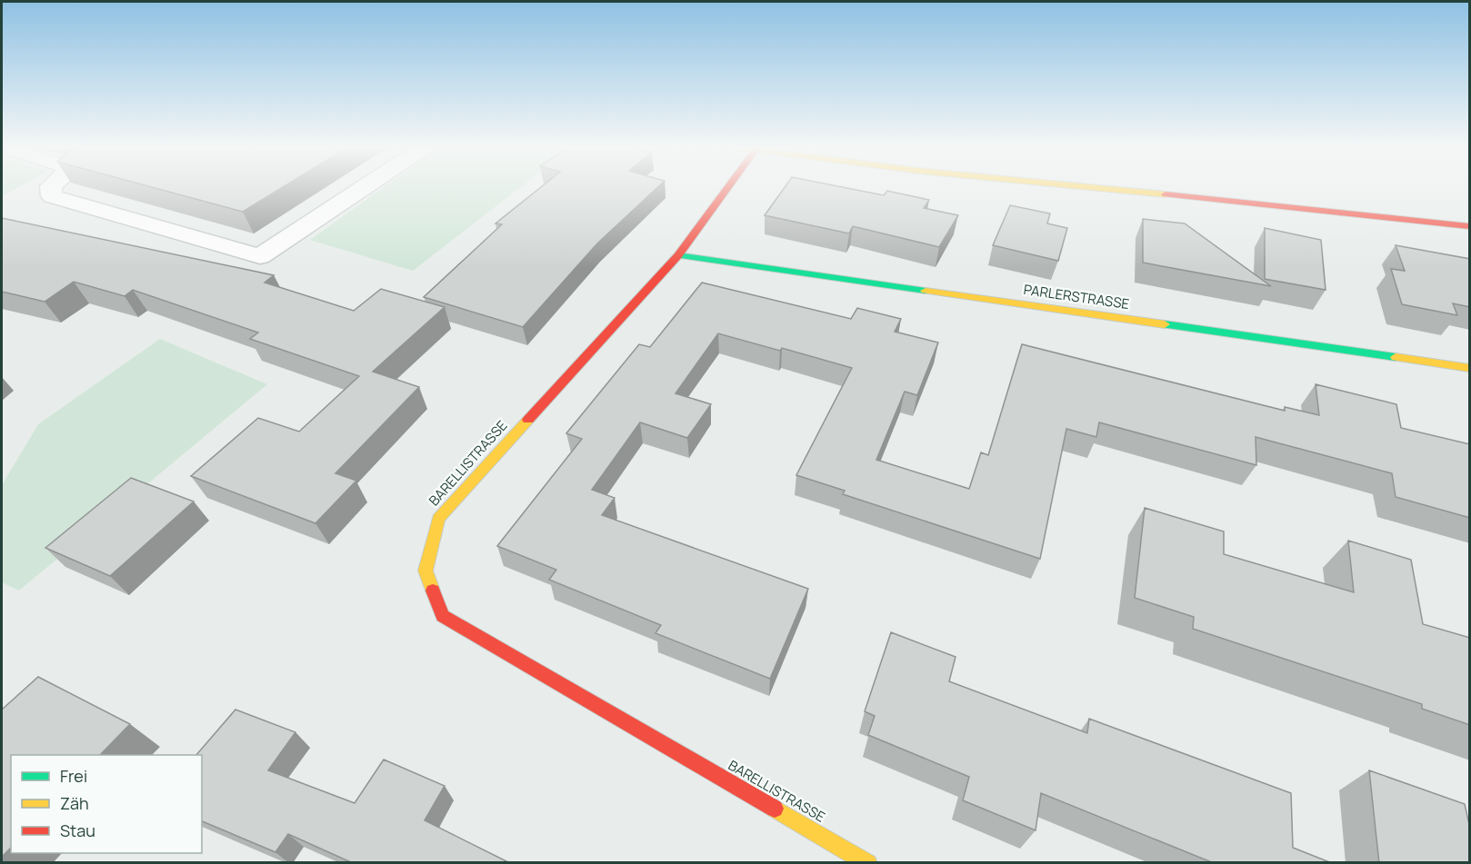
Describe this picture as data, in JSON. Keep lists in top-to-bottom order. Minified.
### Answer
{"streets":{"street":["PARLERSTRASSE","BARELLISTRASSE"]},"crossings":[["PARLERSTRASSE","BARELLISTRASSE"]],"legend":["Frei","Zäh","Stau"]}
